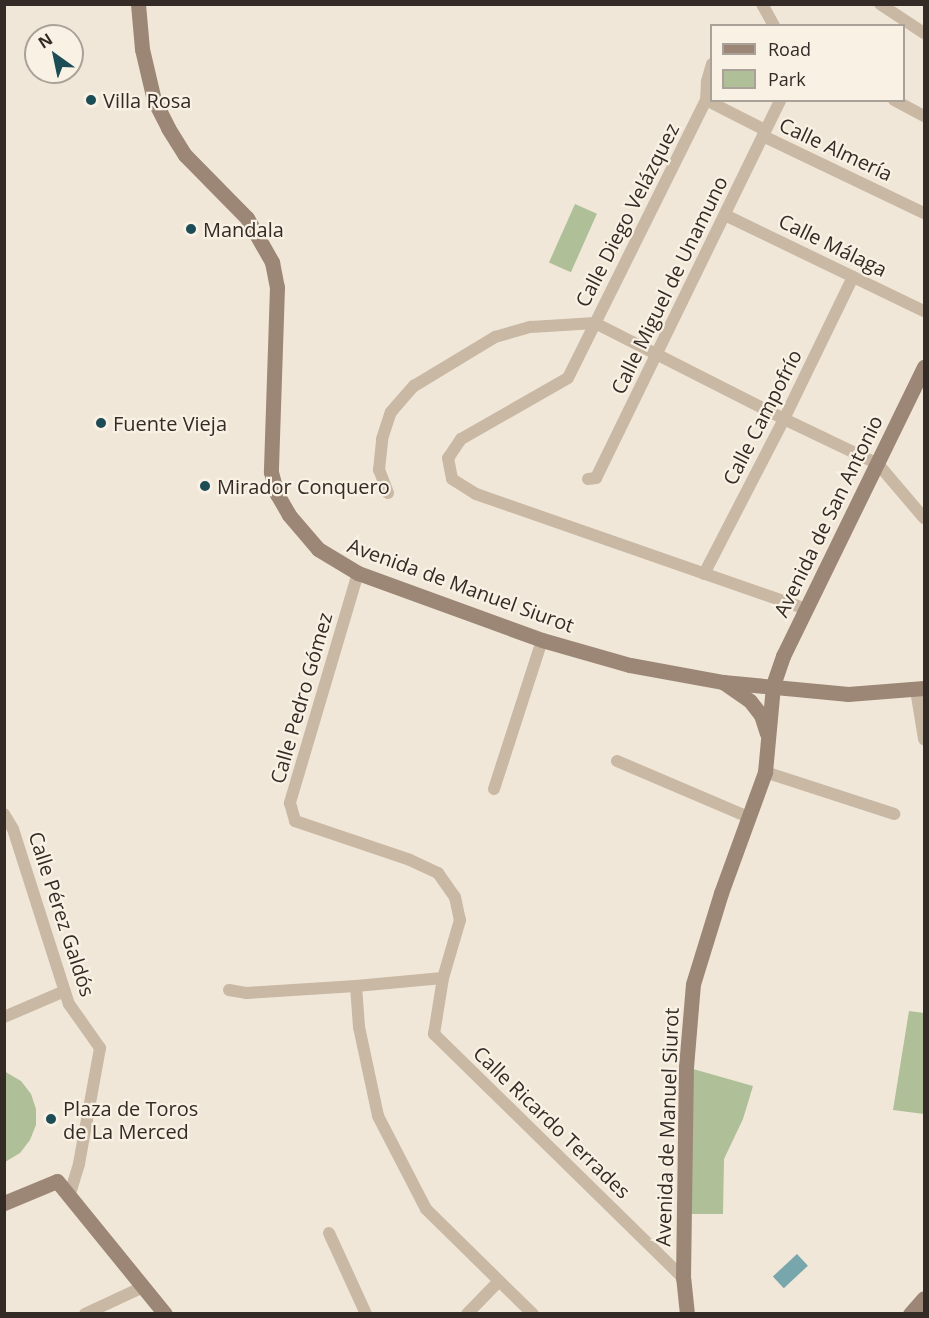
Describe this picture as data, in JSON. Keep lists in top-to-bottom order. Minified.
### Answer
{"streets":{"street":["Calle Almería","Calle Diego Velázquez","Calle Málaga","Calle Miguel de Unamuno","Calle Campofrío","Avenida de San Antonio","Avenida de Manuel Siurot","Calle Pedro Gómez","Calle Pérez Galdós","Calle Ricardo Terrades"]},"crossings":[["Calle Almería","Calle Diego Velázquez"],["Calle Almería","Calle Miguel de Unamuno"],["Calle Málaga","Calle Miguel de Unamuno"],["Calle Málaga","Calle Campofrío"],["Avenida de San Antonio","Avenida de Manuel Siurot"],["Avenida de Manuel Siurot","Calle Pedro Gómez"],["Avenida de Manuel Siurot","Calle Ricardo Terrades"],["Calle Pedro Gómez","Calle Ricardo Terrades"]],"places":["Villa Rosa","Mandala","Fuente Vieja","Mirador Conquero","Plaza de Toros de La Merced"],"legend":["Road","Park"],"north":"top left"}
